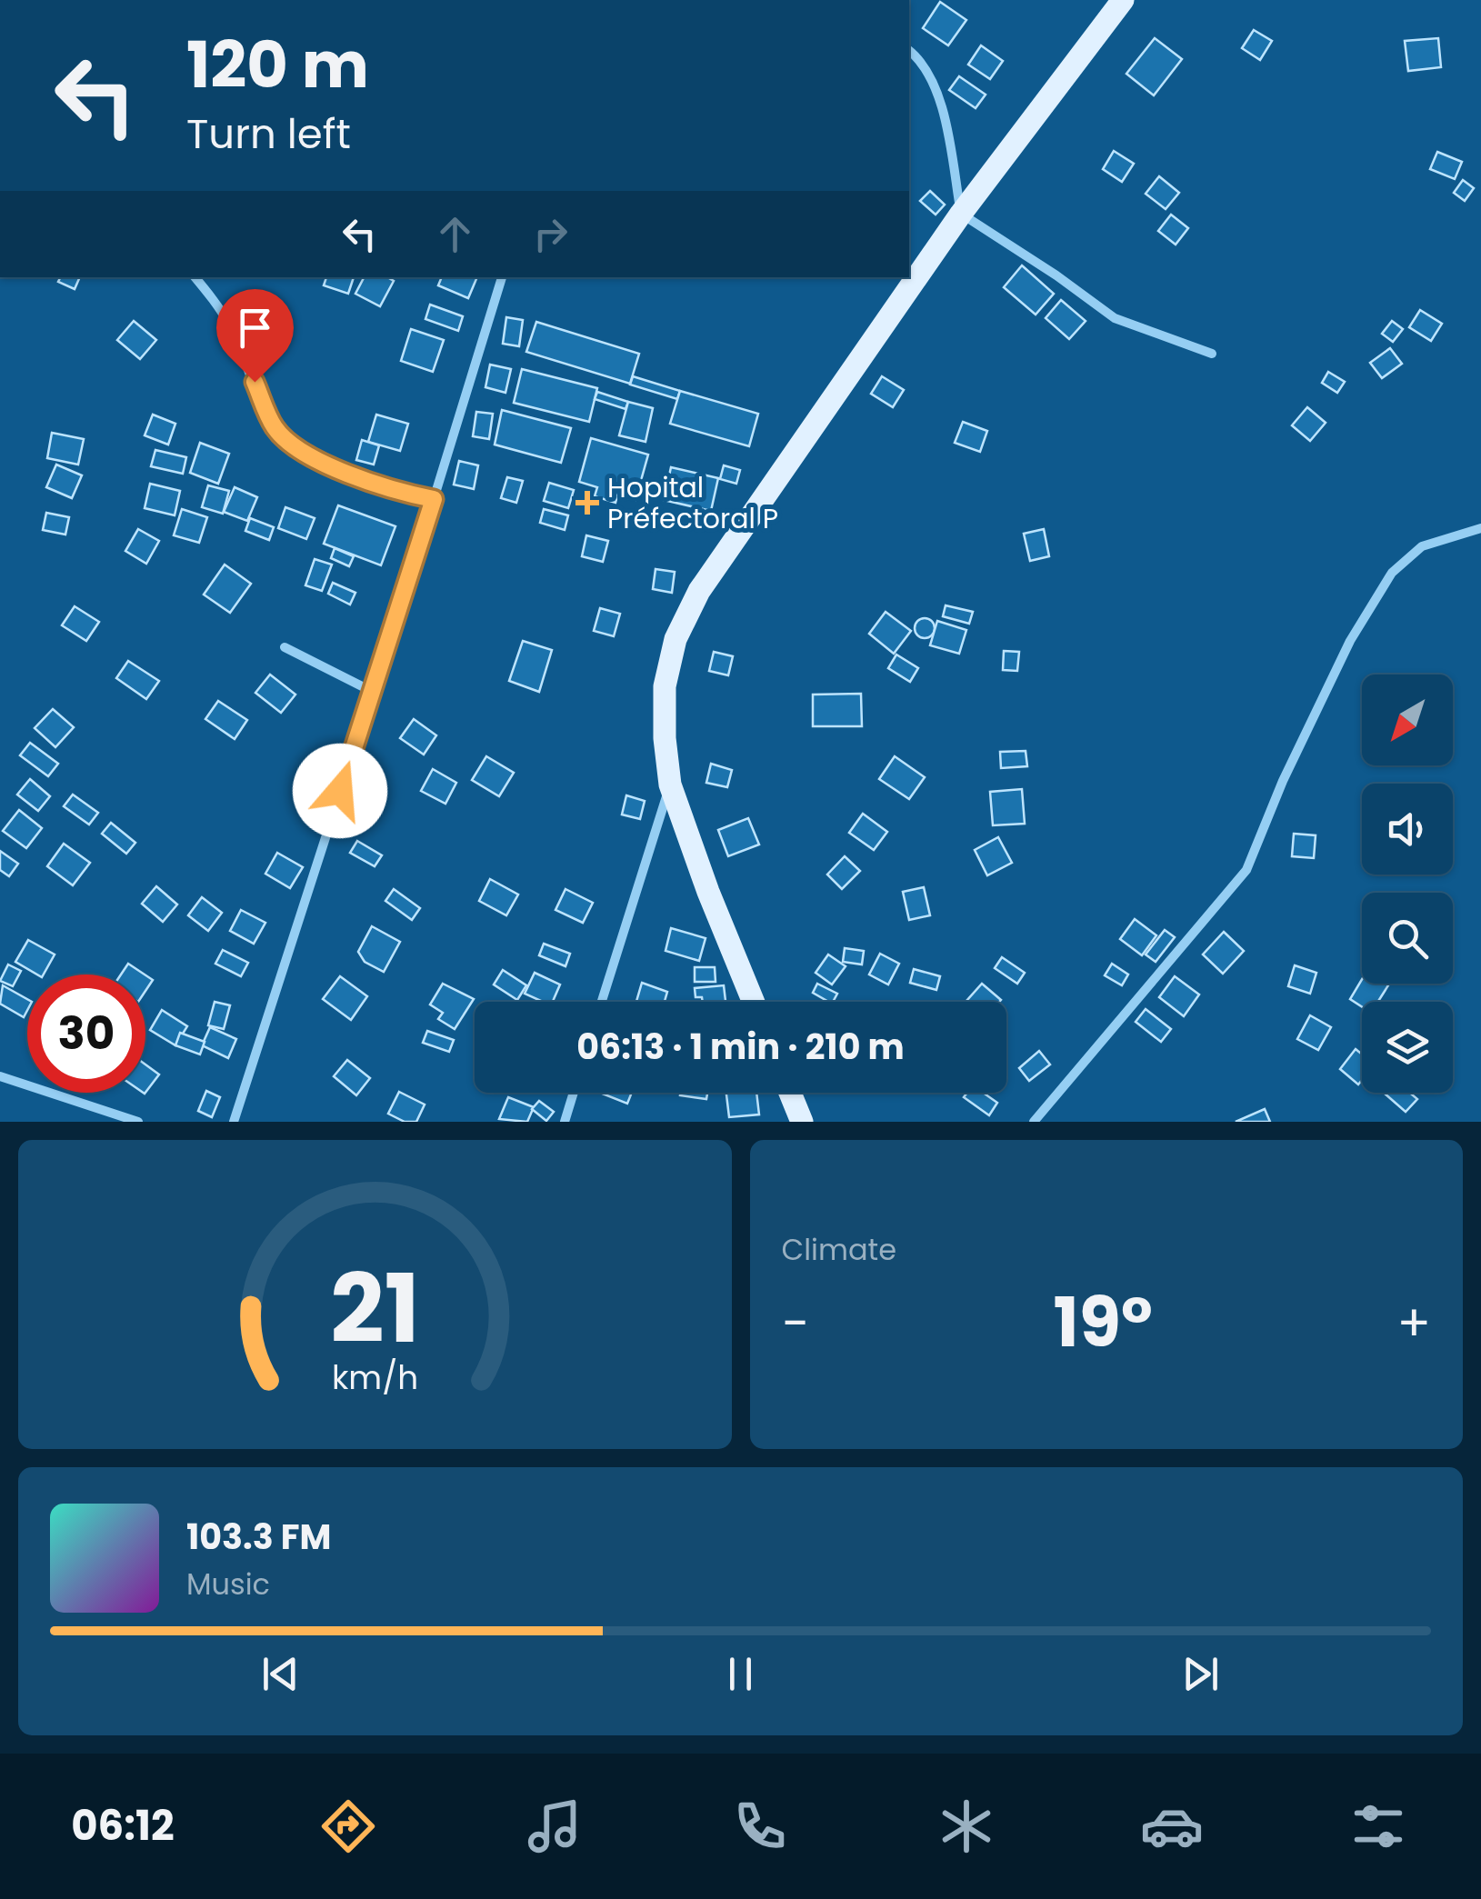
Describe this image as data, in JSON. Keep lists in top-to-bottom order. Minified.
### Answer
{"places":{"health":["Hopital Préfectoral P"]},"north":"bottom left","page":{"turn":["120 m","Turn left"],"limit":"30","trip":"06:13 · 1 min · 210 m","tile":"Climate","heat":["−","19°","+"],"song":["103.3 FM","Music"],"tabs":"06:12","gauge":["21","km/h"]}}
